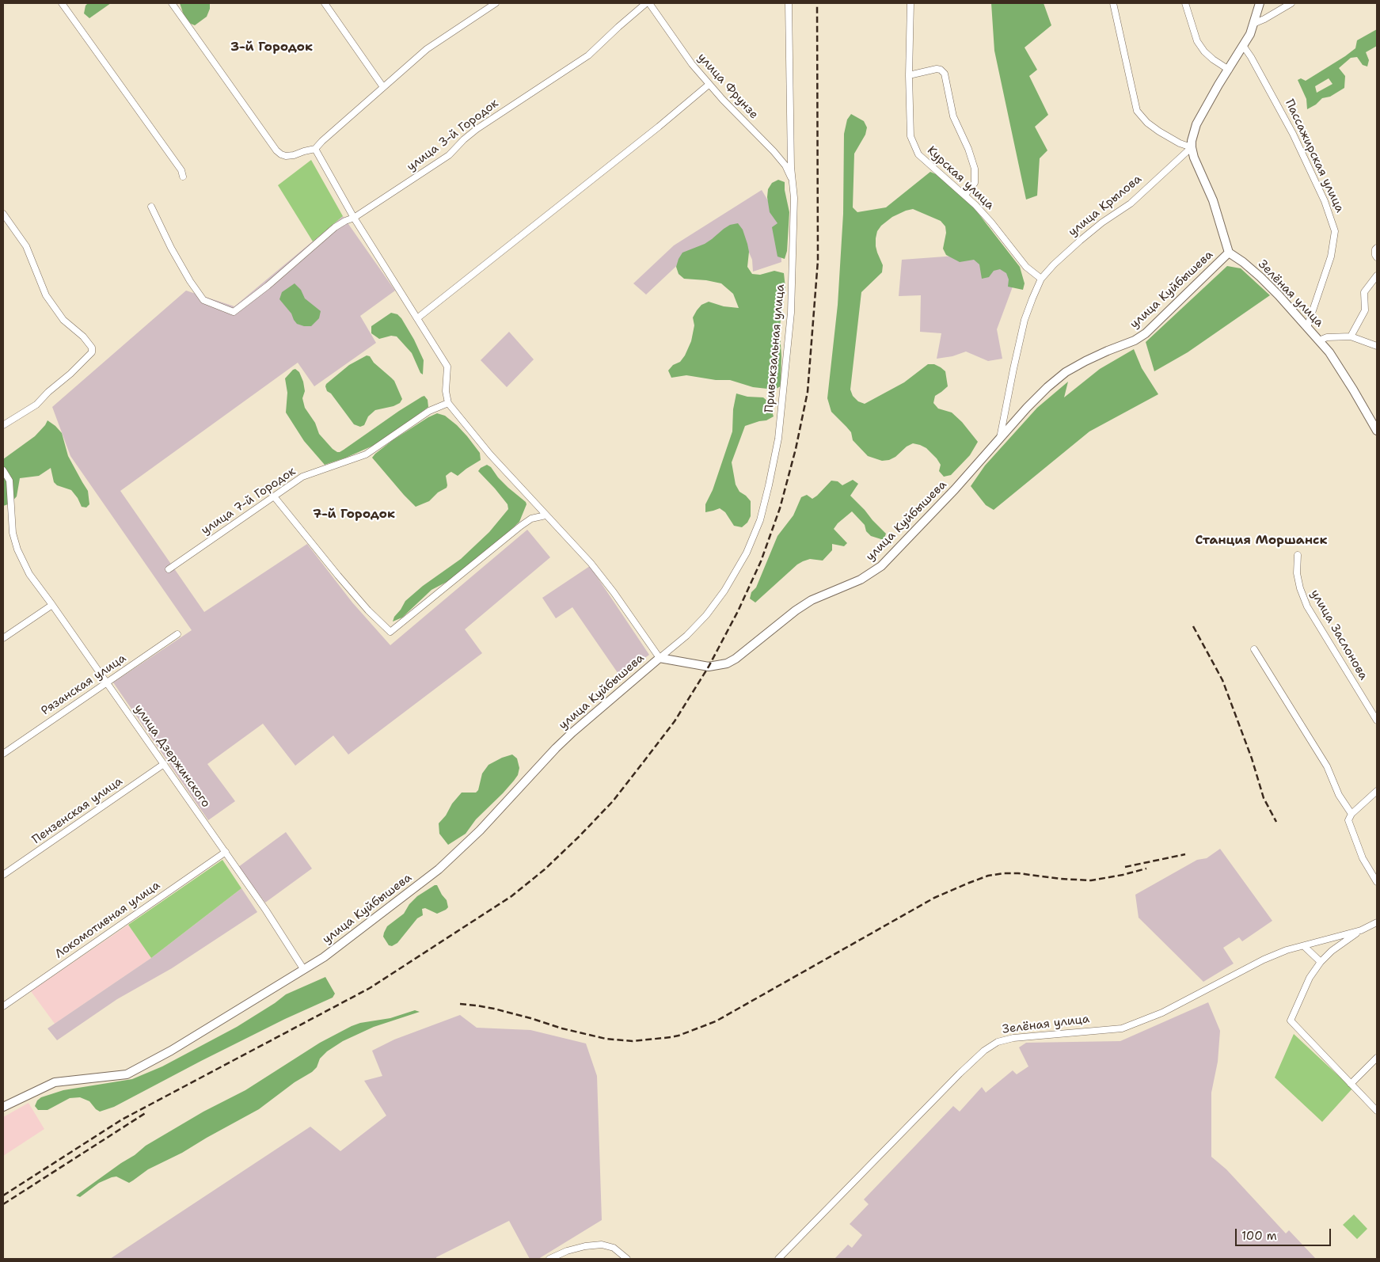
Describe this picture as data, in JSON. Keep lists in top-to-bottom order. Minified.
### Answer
{"streets":{"street":["улица Фрунзе","улица 3-й Городок","Пассажирская улица","Курская улица","улица Крылова","улица Куйбышева","Зелёная улица","Привокзальная улица","улица 7-й Городок","улица Заслонова","Рязанская улица","улица Дзержинского","Пензенская улица","Локомотивная улица"]},"crossings":[["улица Фрунзе","Привокзальная улица"],["Пассажирская улица","Зелёная улица"],["Курская улица","улица Крылова"],["улица Крылова","улица Куйбышева"],["улица Куйбышева","Зелёная улица"],["улица Куйбышева","Привокзальная улица"],["улица Куйбышева","улица Дзержинского"],["Рязанская улица","улица Дзержинского"],["улица Дзержинского","Пензенская улица"],["улица Дзержинского","Локомотивная улица"]],"districts":["3-й Городок","7-й Городок","Станция Моршанск"],"scale_bar":"100 m"}
